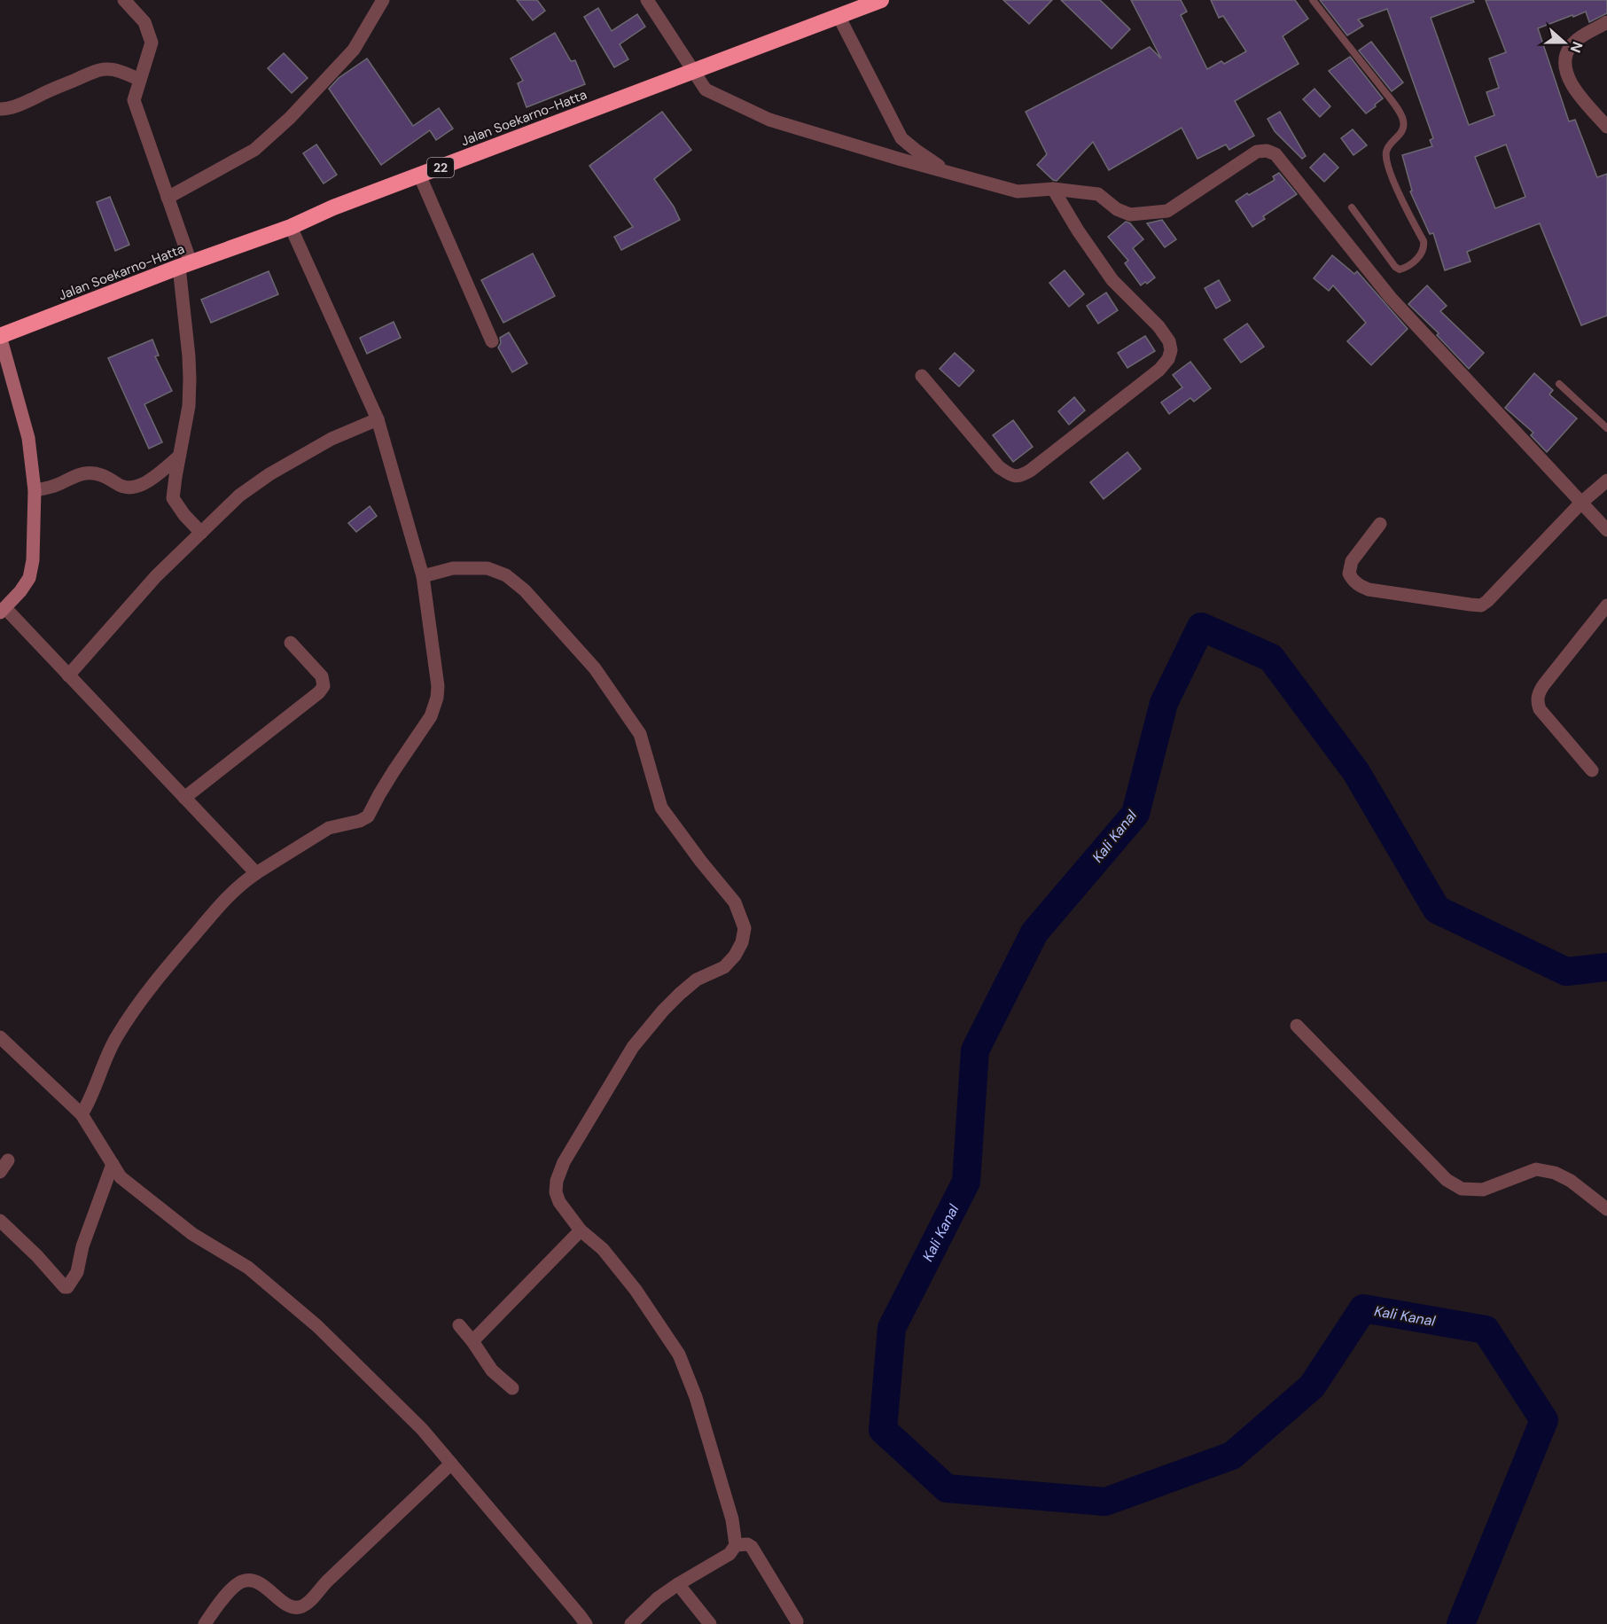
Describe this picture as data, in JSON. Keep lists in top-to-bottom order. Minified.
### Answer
{"streets":{"highway":["Jalan Soekarno-Hatta","22"]},"water":["Kali Kanal"],"north":"right"}
